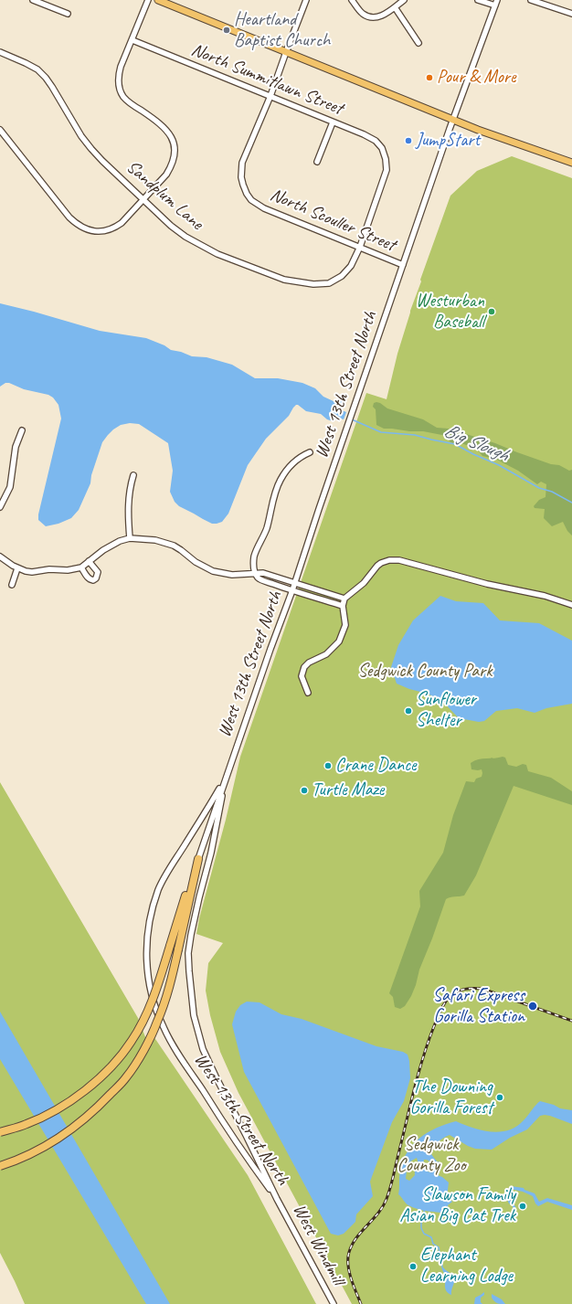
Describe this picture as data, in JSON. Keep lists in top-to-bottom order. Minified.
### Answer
{"streets":{"street":["North Summitlawn Street","Sandplum Lane","North Scouller Street","West 13th Street North","West Windmill"]},"crossings":[["North Summitlawn Street","Sandplum Lane"],["North Summitlawn Street","North Scouller Street"],["Sandplum Lane","North Scouller Street"],["North Scouller Street","West 13th Street North"],["West 13th Street North","West Windmill"]],"water":["Big Slough"],"parks":["Sedgwick County Park","Sedgwick County Zoo"],"places":["Heartland Baptist Church","Pour & More","JumpStart","Westurban Baseball","Sunflower Shelter","Crane Dance","Turtle Maze","Safari Express Gorilla Station","The Downing Gorilla Forest","Slawson Family Asian Big Cat Trek","Elephant Learning Lodge"]}
